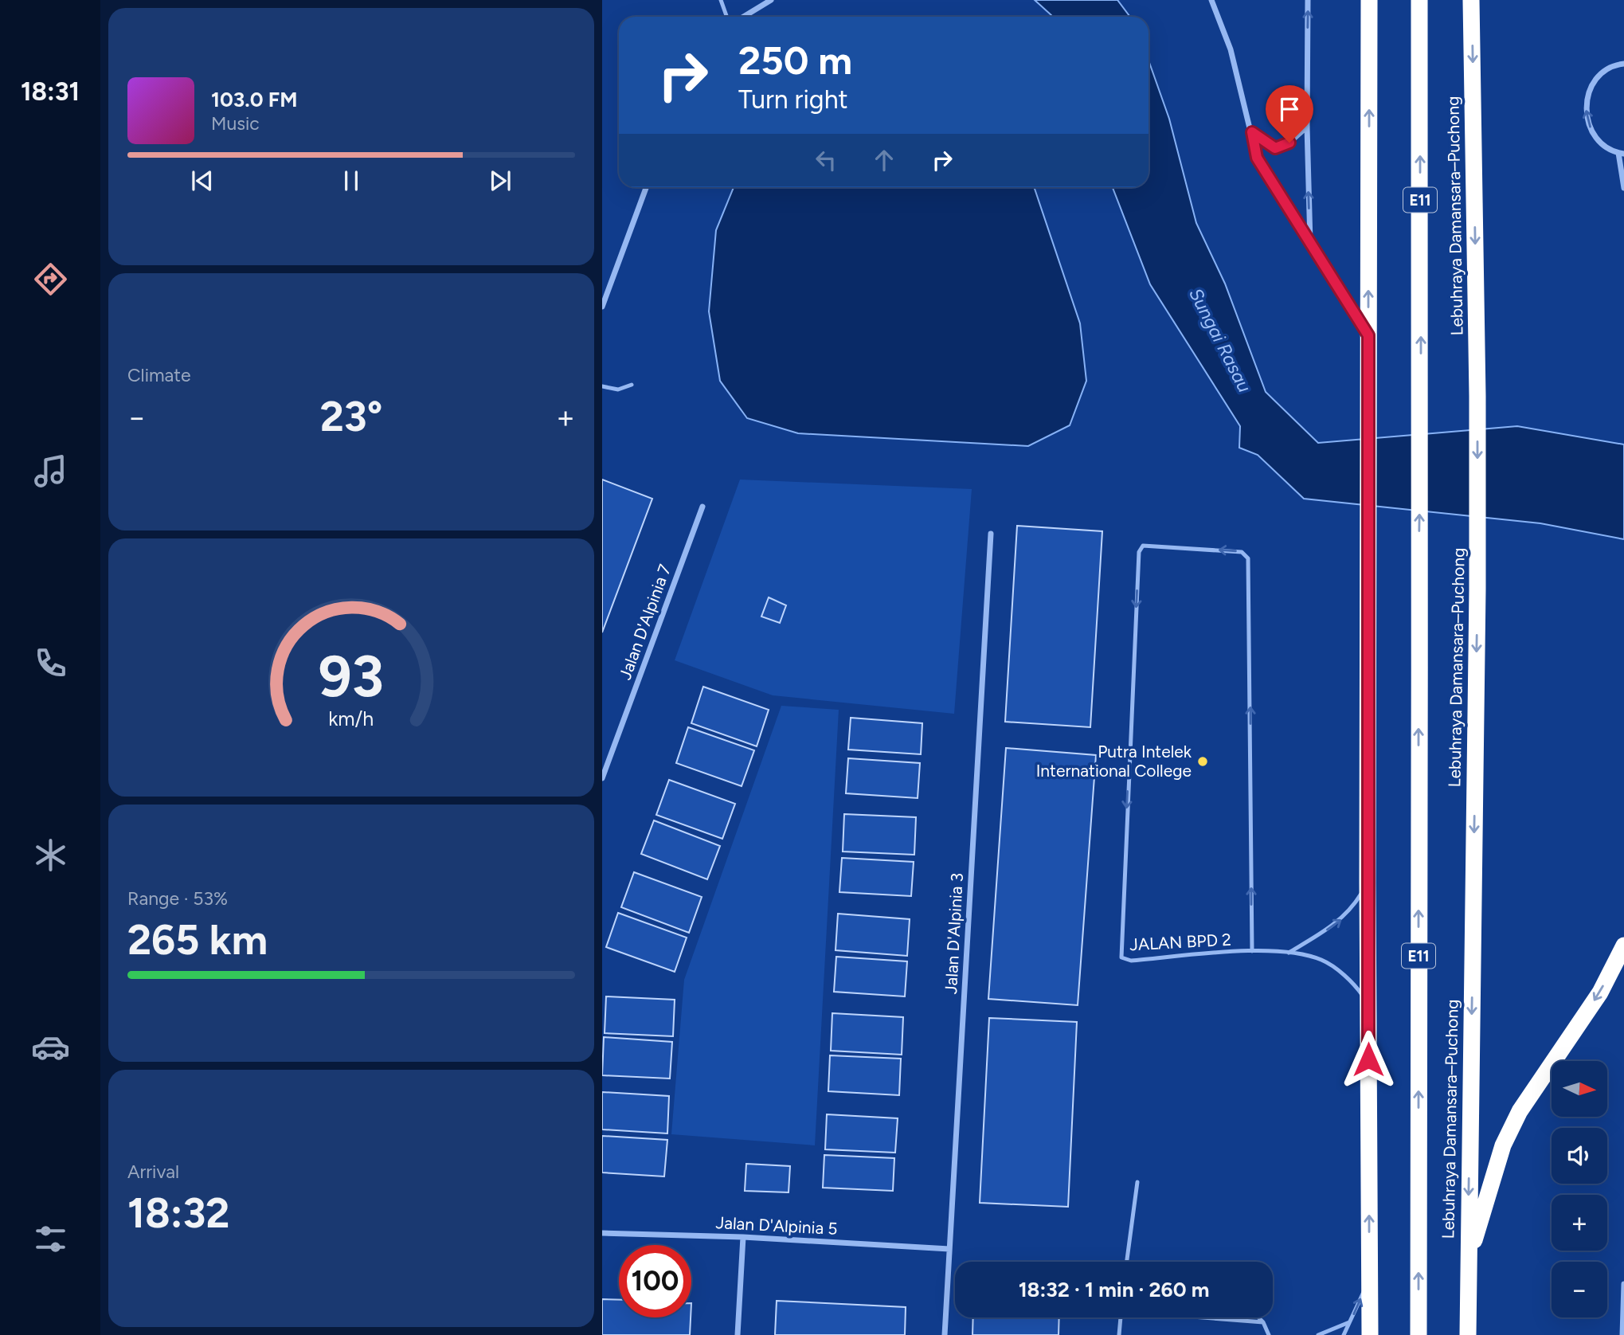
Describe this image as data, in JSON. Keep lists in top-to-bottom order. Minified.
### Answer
{"streets":{"highway":["E11","Lebuhraya Damansara–Puchong"],"street":["Jalan D'Alpinia 7","Jalan D'Alpinia 3","Jalan D'Alpinia 5"],"lane":["JALAN BPD 2"]},"crossings":[["Jalan D'Alpinia 3","Jalan D'Alpinia 5"]],"water":["Sungai Rasau"],"places":["Putra Intelek International College"],"north":"right","page":{"tabs":"18:31","turn":["250 m","Turn right"],"song":["103.0 FM","Music"],"tile":["Climate",["Range · 53%","265 km"],["Arrival","18:32"]],"heat":["−","23°","+"],"map_buttons":["+","−"],"limit":"100","trip":"18:32 · 1 min · 260 m","gauge":["93","km/h"]}}
